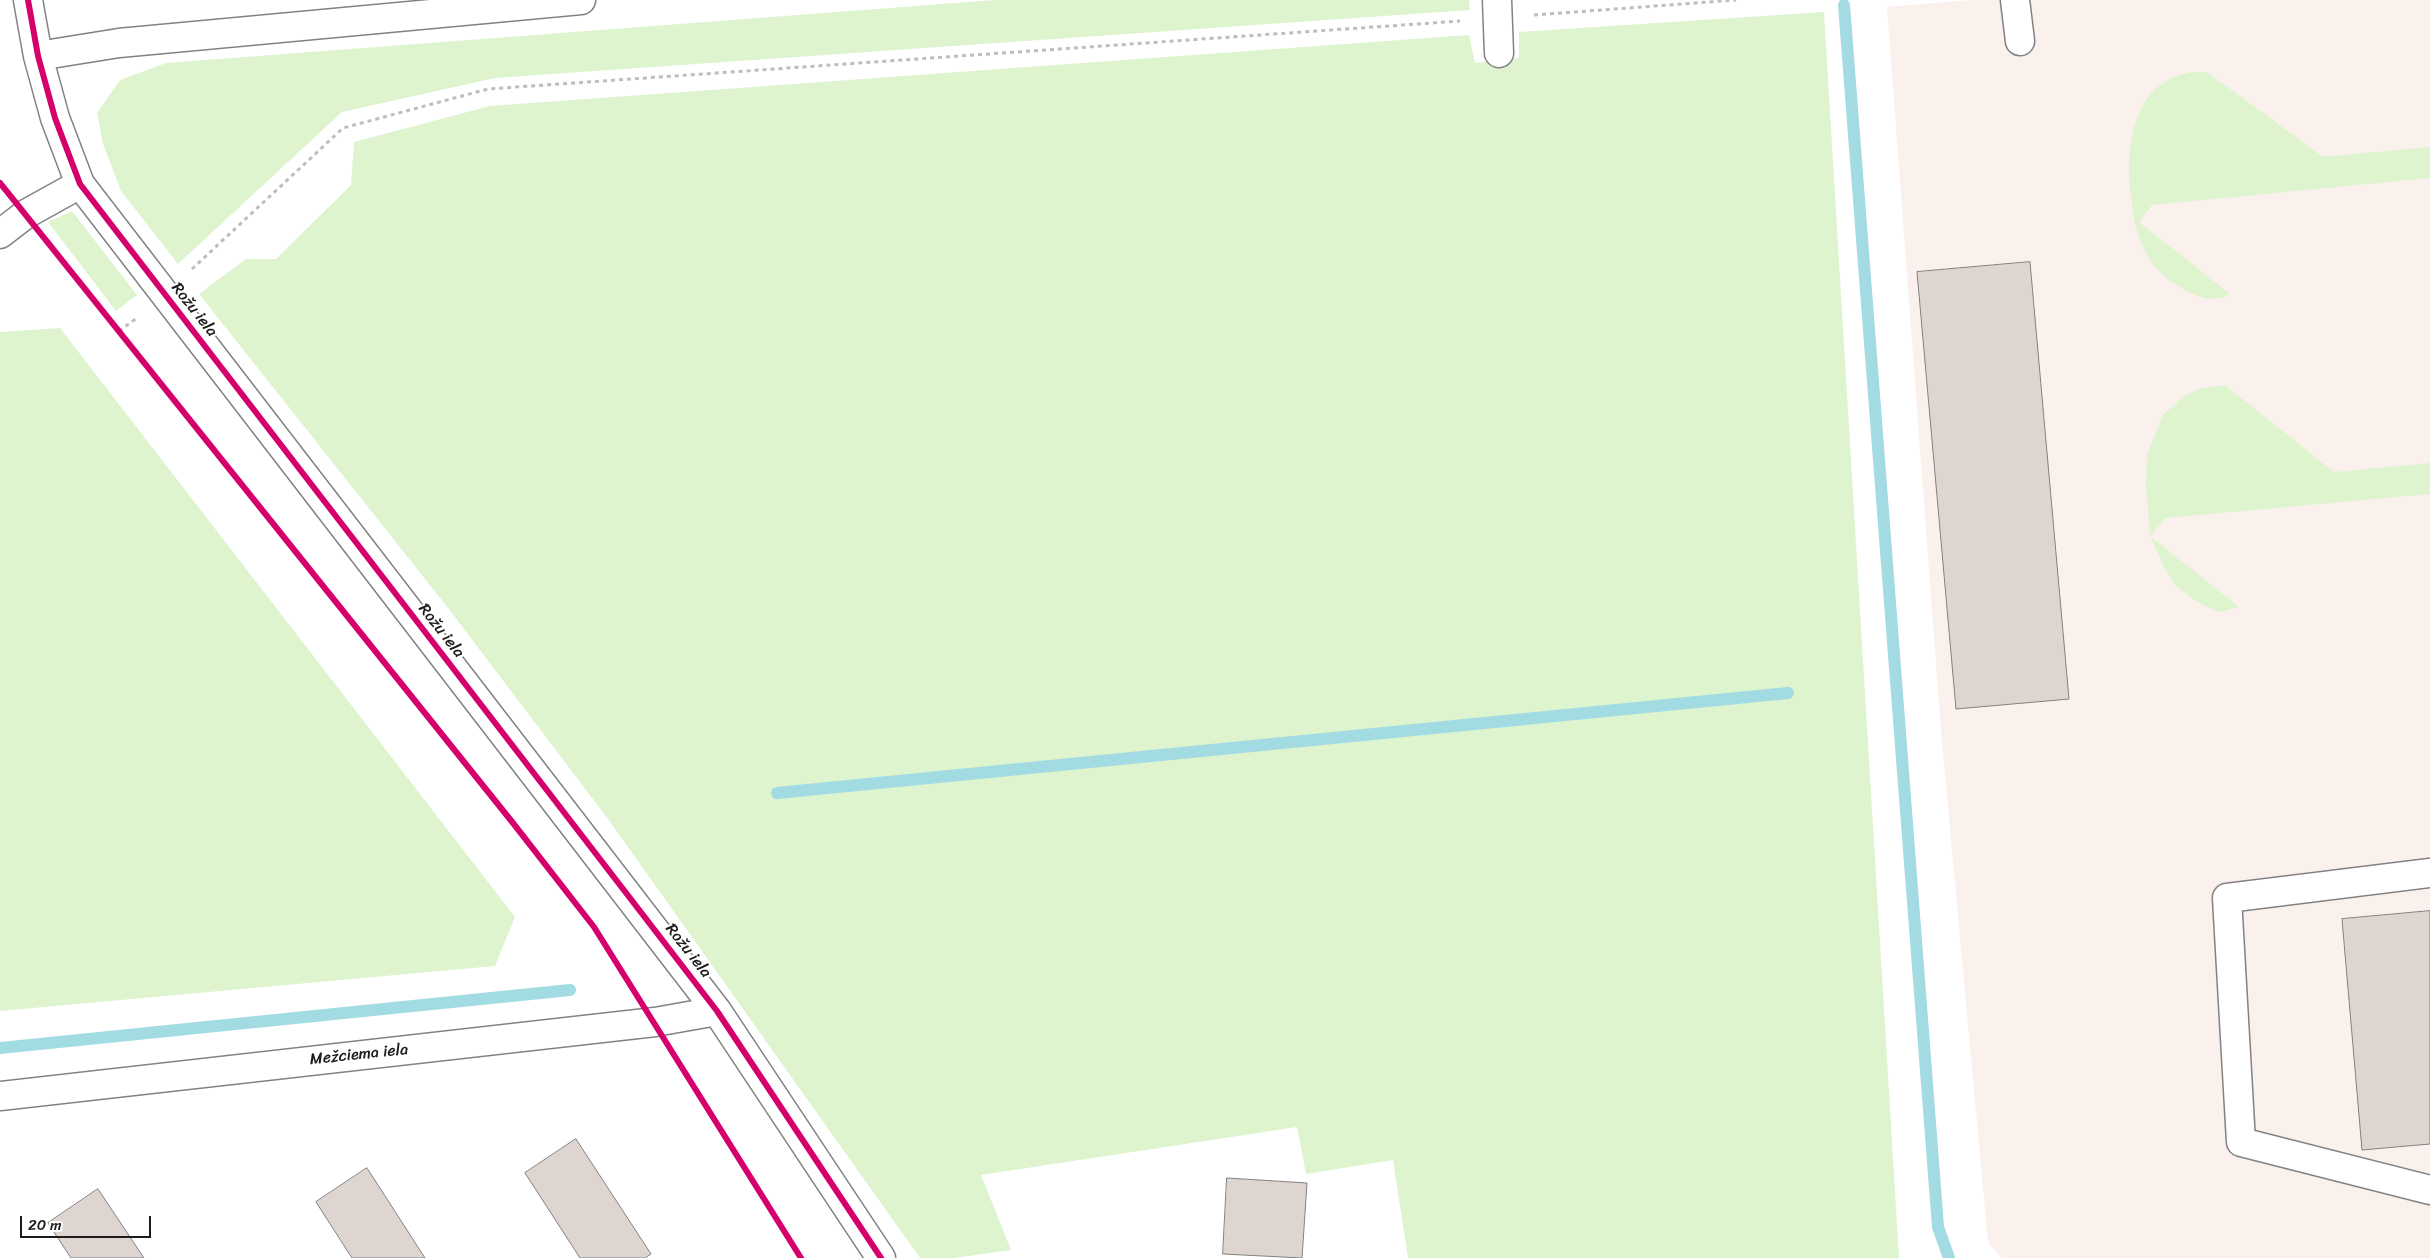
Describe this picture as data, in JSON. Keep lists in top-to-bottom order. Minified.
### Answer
{"streets":{"street":["Rožu iela","Mežciema iela"]},"crossings":[["Rožu iela","Mežciema iela"]],"scale_bar":"20 m"}
